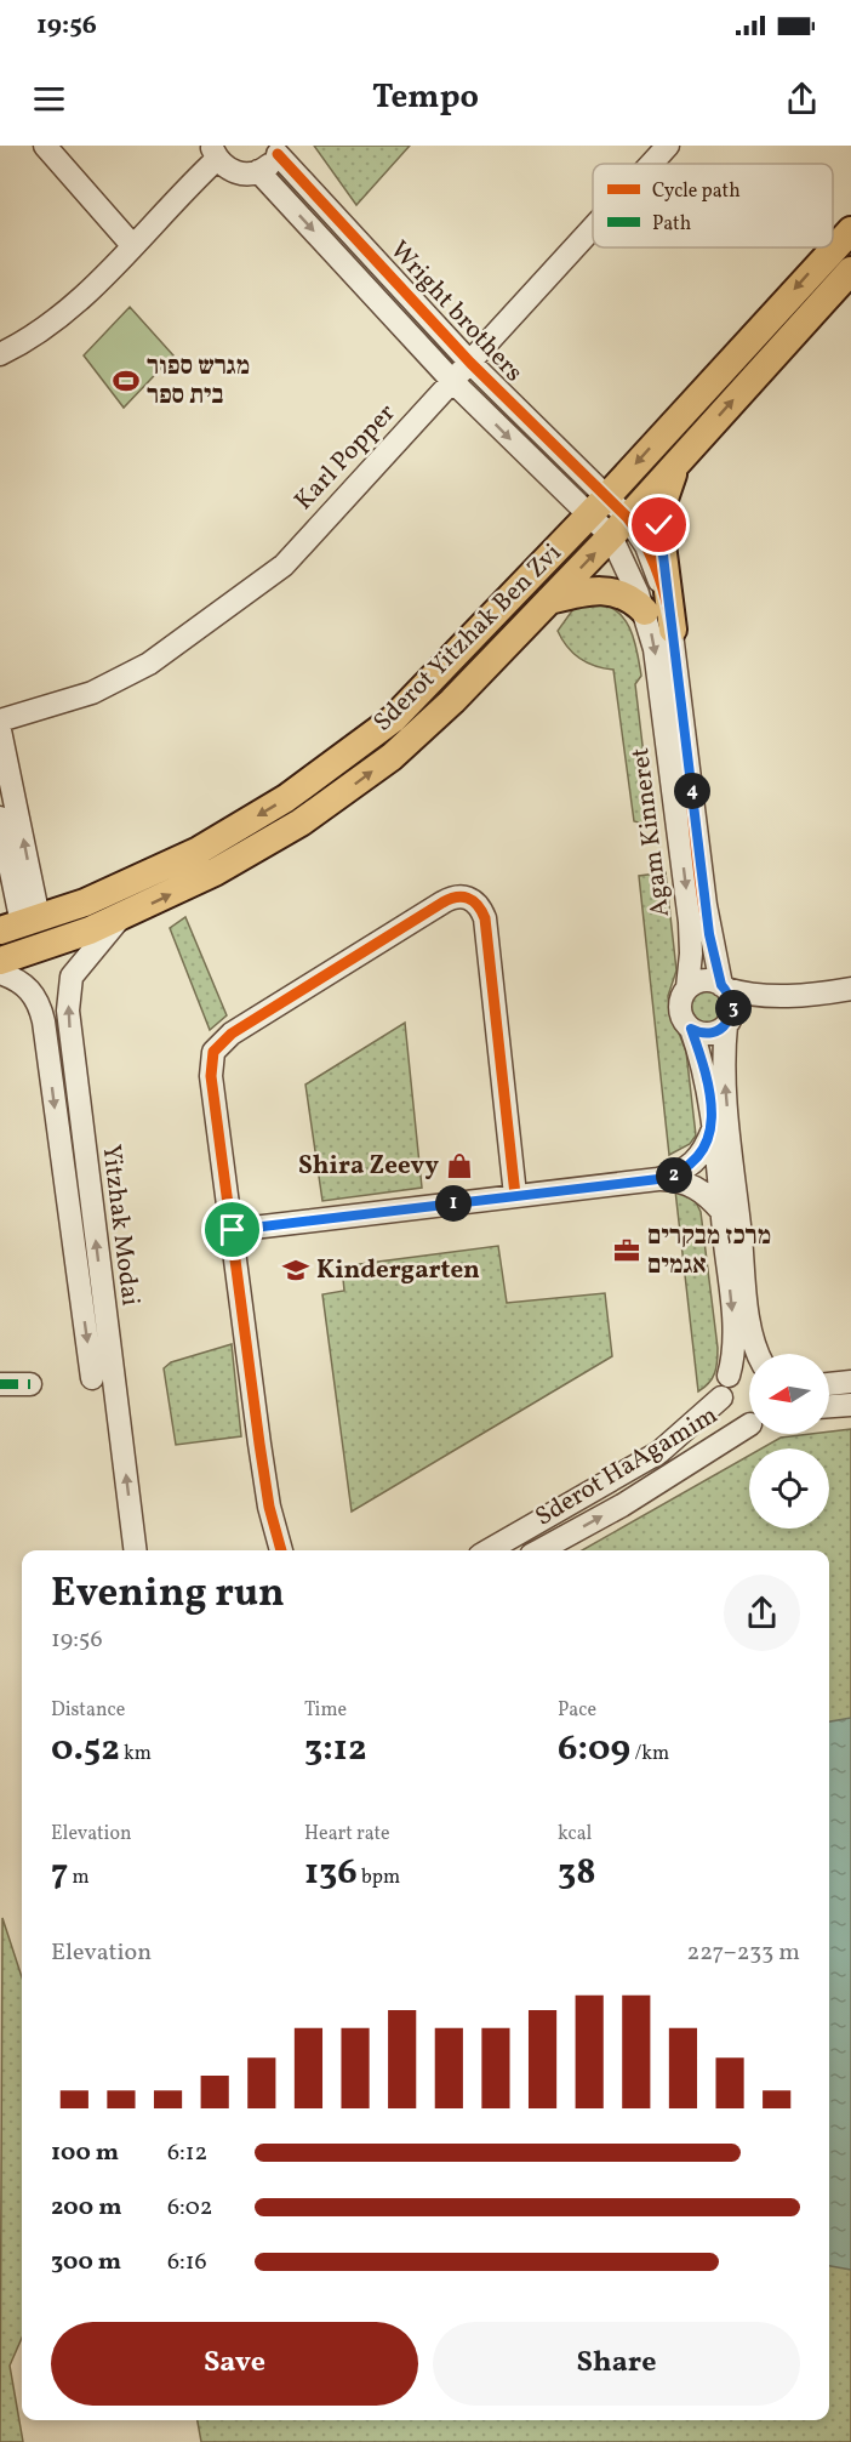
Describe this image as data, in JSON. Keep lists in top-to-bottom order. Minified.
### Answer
{"streets":{"main road":["Sderot Yitzhak Ben Zvi"],"street":["Wright brothers","Karl Popper","Agam Kinneret","Yitzhak Modai","Sderot HaAgamim"]},"crossings":[["Wright brothers","Karl Popper"],["Wright brothers","Sderot Yitzhak Ben Zvi"],["Wright brothers","Agam Kinneret"],["Sderot Yitzhak Ben Zvi","Agam Kinneret"],["Sderot Yitzhak Ben Zvi","Yitzhak Modai"]],"places":{"sports":["מגרש ספור בית ספר"],"shop":["Shira Zeevy"],"office":["מרכז מבקרים אגמים"],"school or university":["Kindergarten"]},"legend":["Cycle path","Path"],"north":"left","page":{"status":"19:56","header":"Tempo","pins":["4","3","2","1"],"heading":["Evening run","19:56"],"stats":[["Distance","0.52 km"],["Time","3:12"],["Pace","6:09 /km"],["Elevation","7 m"],["Heart rate","136 bpm"],["kcal","38"]],"chart":["Elevation","227–233 m"],"list":[{"name":"100 m","note":"6:12"},{"name":"200 m","note":"6:02"},{"name":"300 m","note":"6:16"}],"buttons":["Save","Share"]}}
